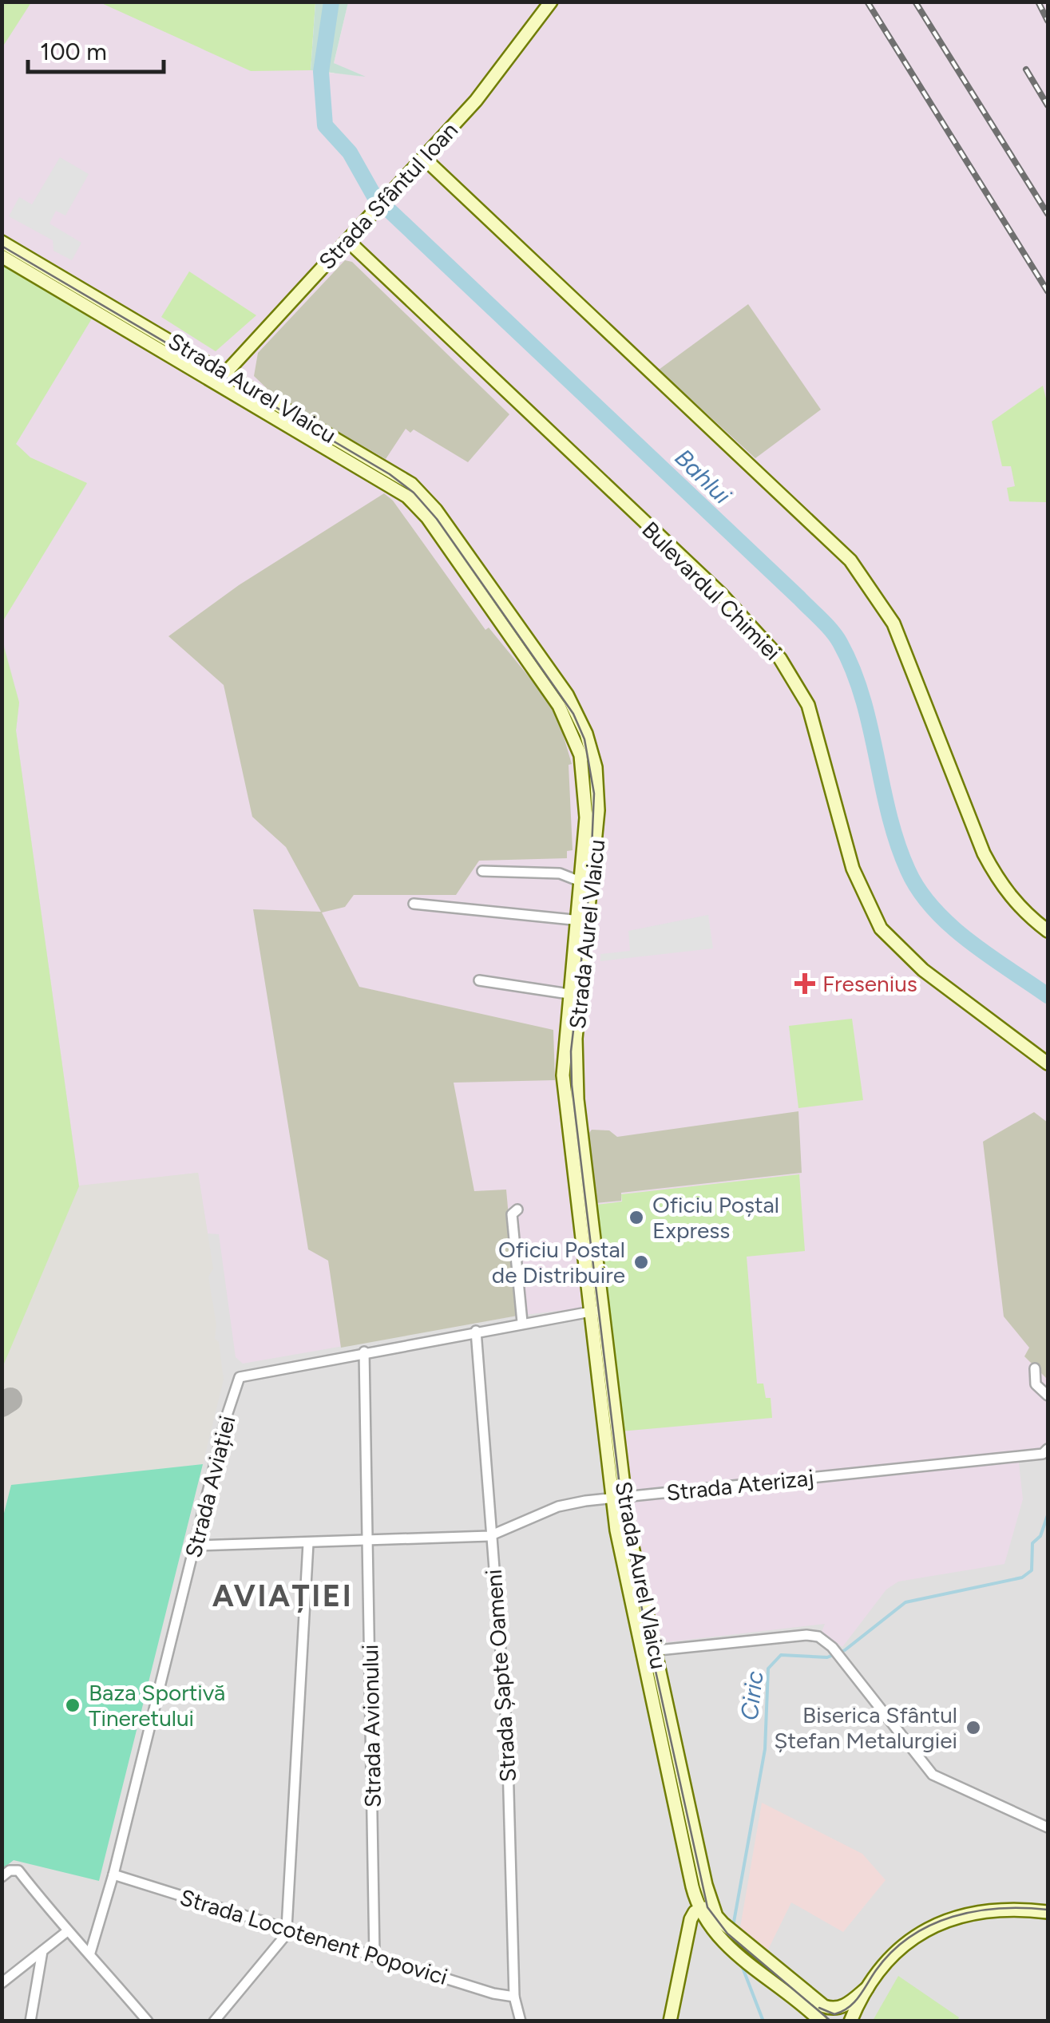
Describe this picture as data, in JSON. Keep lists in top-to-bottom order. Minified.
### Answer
{"streets":{"main road":["Strada Sfântul Ioan","Strada Aurel Vlaicu","Bulevardul Chimiei"],"street":["Strada Aterizaj","Strada Aviației","Strada Șapte Oameni","Strada Avionului","Strada Locotenent Popovici"]},"crossings":[["Strada Sfântul Ioan","Strada Aurel Vlaicu"],["Strada Sfântul Ioan","Bulevardul Chimiei"],["Strada Aurel Vlaicu","Strada Aterizaj"],["Strada Aurel Vlaicu","Strada Aviației"],["Strada Aterizaj","Strada Aviației"],["Strada Aterizaj","Strada Șapte Oameni"],["Strada Aterizaj","Strada Avionului"],["Strada Aviației","Strada Șapte Oameni"],["Strada Aviației","Strada Avionului"],["Strada Aviației","Strada Locotenent Popovici"],["Strada Șapte Oameni","Strada Locotenent Popovici"],["Strada Avionului","Strada Locotenent Popovici"]],"districts":["AVIAȚIEI"],"water":["Bahlui","Ciric"],"places":{"health":["Fresenius"],"other":["Oficiu Poștal Express","Oficiu Postal de Distribuire","Baza Sportivă Tineretului","Biserica Sfântul Ștefan Metalurgiei"]},"scale_bar":"100 m"}
